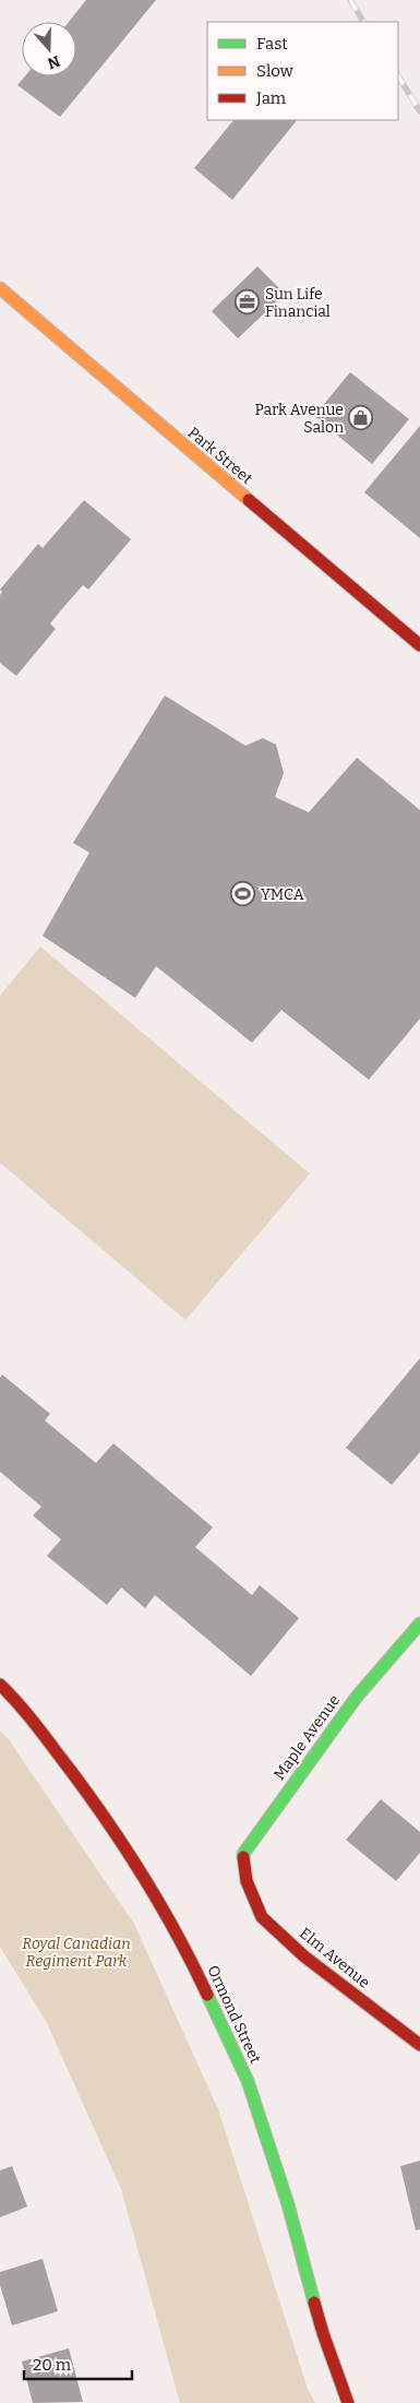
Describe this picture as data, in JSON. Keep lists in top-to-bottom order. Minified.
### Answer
{"streets":{"street":["Park Street","Maple Avenue","Elm Avenue","Ormond Street"]},"crossings":[["Maple Avenue","Elm Avenue"]],"parks":["Royal Canadian Regiment Park"],"places":{"office":["Sun Life Financial"],"shop":["Park Avenue Salon"],"sports":["YMCA"]},"legend":["Fast","Slow","Jam"],"scale_bar":"20 m","north":"bottom"}
